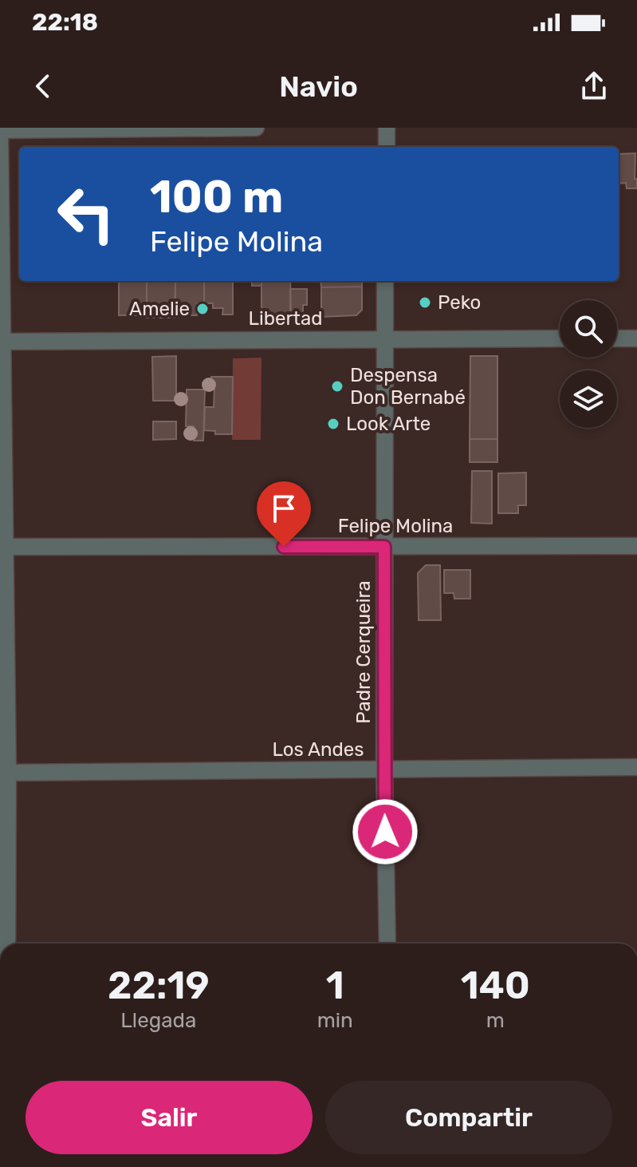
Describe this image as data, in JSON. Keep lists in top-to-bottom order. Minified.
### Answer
{"streets":{"street":["Libertad","Felipe Molina","Padre Cerqueira","Los Andes"]},"crossings":[["Libertad","Padre Cerqueira"],["Felipe Molina","Padre Cerqueira"],["Padre Cerqueira","Los Andes"]],"places":["Peko","Amelie","Despensa Don Bernabé","Look Arte"],"page":{"status":"22:18","header":"Navio","turn":["100 m","Felipe Molina"],"eta":["22:19","Llegada","1","min","140","m"],"buttons":["Salir","Compartir"]}}
